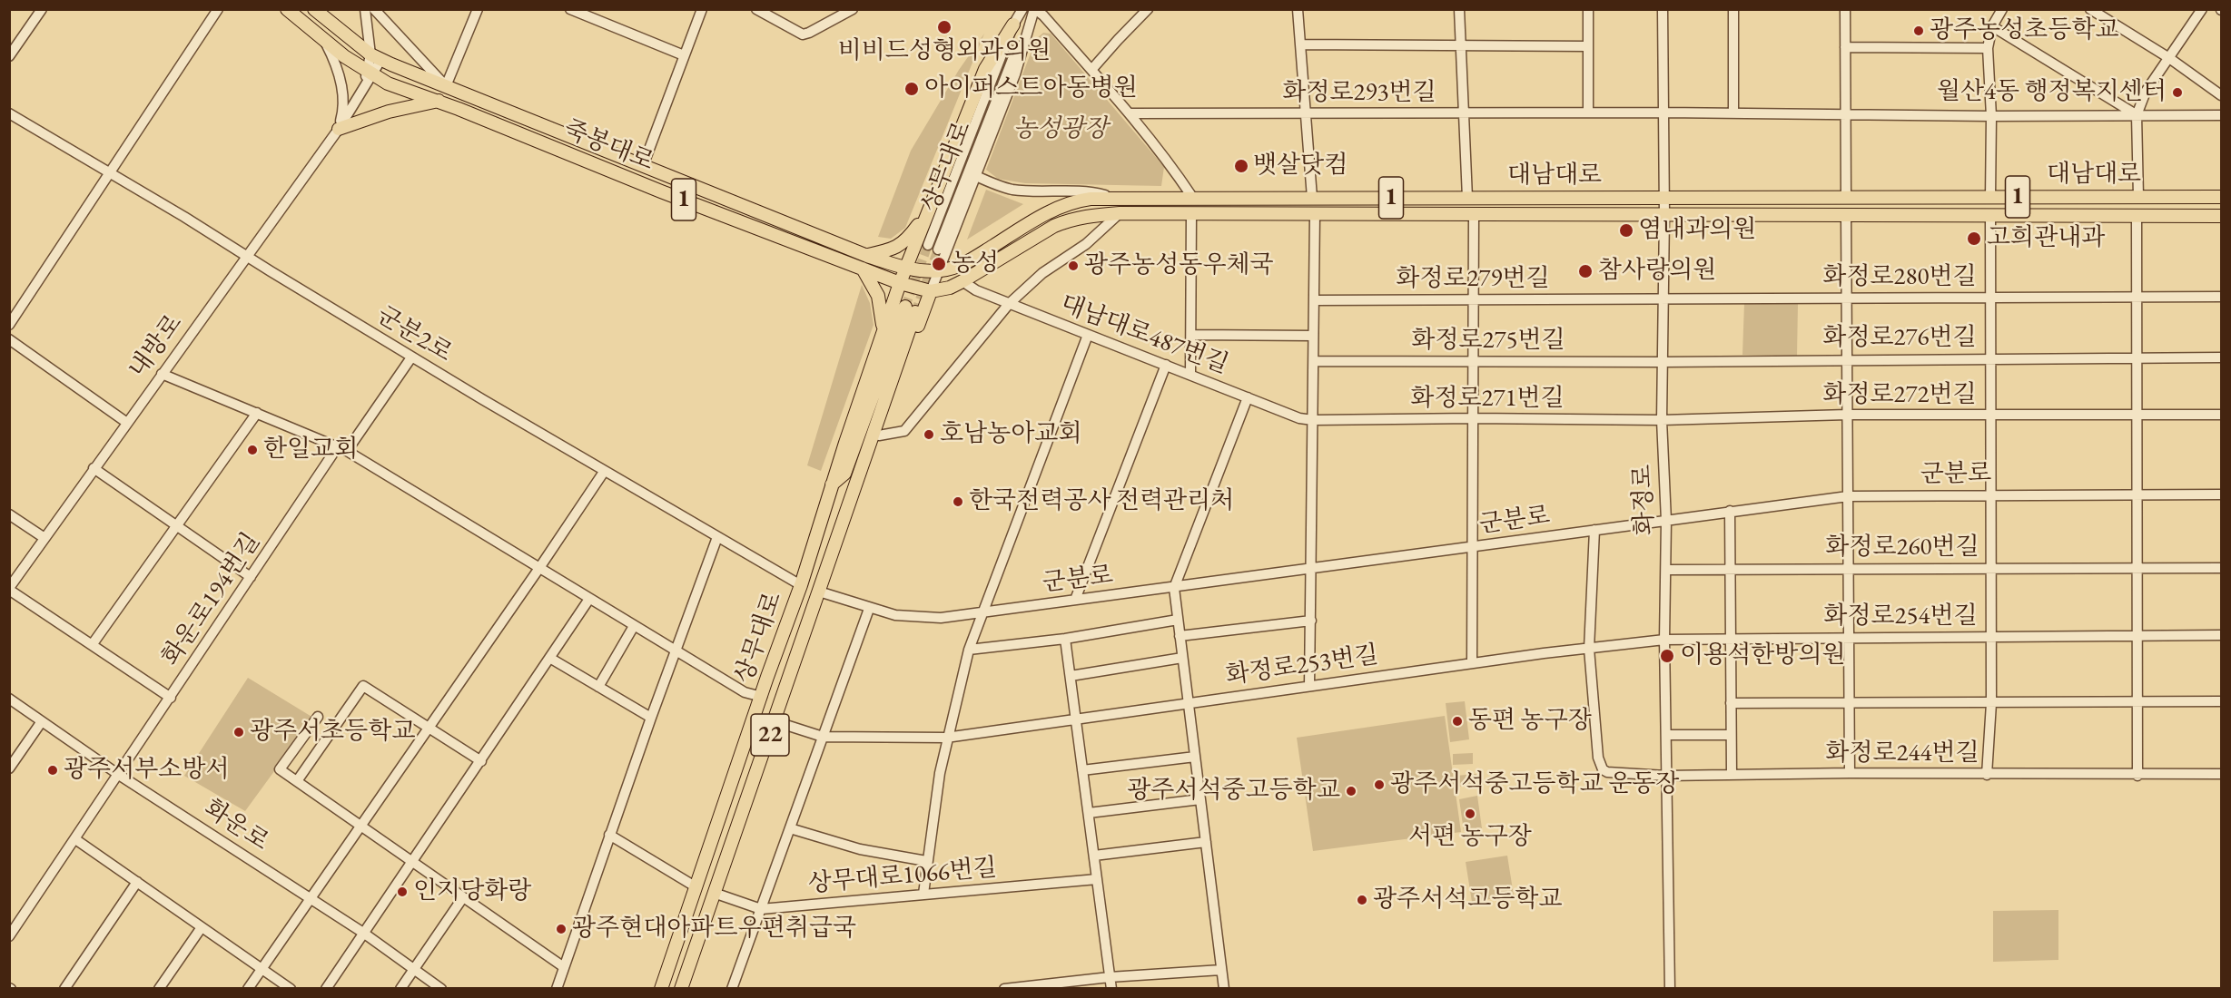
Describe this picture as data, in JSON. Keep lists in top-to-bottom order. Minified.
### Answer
{"streets":{"main road":["죽봉대로","상무대로","대남대로","1","22"],"street":["화정로293번길","화정로280번길","화정로279번길","군분2로","대남대로487번길","화정로276번길","화정로275번길","내방로","화정로272번길","화정로271번길","군분로","화정로","화정로260번길","화운로194번길","화정로254번길","화정로253번길","화정로244번길","화운로","상무대로1066번길"]},"crossings":[["화정로293번길","화정로"],["죽봉대로","상무대로"],["죽봉대로","대남대로"],["죽봉대로","내방로"],["죽봉대로","22"],["상무대로","대남대로"],["상무대로","군분2로"],["상무대로","군분로"],["상무대로","화정로253번길"],["상무대로","22"],["상무대로","상무대로1066번길"],["대남대로","대남대로487번길"],["대남대로","화정로"],["대남대로","22"],["화정로280번길","화정로279번길"],["화정로280번길","화정로"],["화정로279번길","화정로"],["군분2로","내방로"],["군분2로","화운로194번길"],["대남대로487번길","화정로271번길"],["화정로276번길","화정로275번길"],["화정로276번길","화정로"],["화정로275번길","화정로"],["화정로272번길","화정로271번길"],["화정로272번길","화정로"],["화정로271번길","화정로"],["군분로","화정로"],["화정로","화정로260번길"],["화정로","화정로254번길"],["화정로","화정로253번길"],["화정로","화정로244번길"],["화운로194번길","화운로"],["화정로254번길","화정로253번길"],["화정로253번길","화정로244번길"]],"parks":["농성광장"],"places":["비비드성형외과의원","광주농성초등학교","아이퍼스트아동병원","월산4동 행정복지센터","뱃살닷컴","염내과의원","고희관내과","농성","광주농성동우체국","참사랑의원","호남농아교회","한일교회","한국전력공사 전력관리처","이용석한방의원","동편 농구장","광주서초등학교","광주서부소방서","광주서석중고등학교 운동장","광주서석중고등학교","서편 농구장","인지당화랑","광주서석고등학교","광주현대아파트우편취급국"]}
